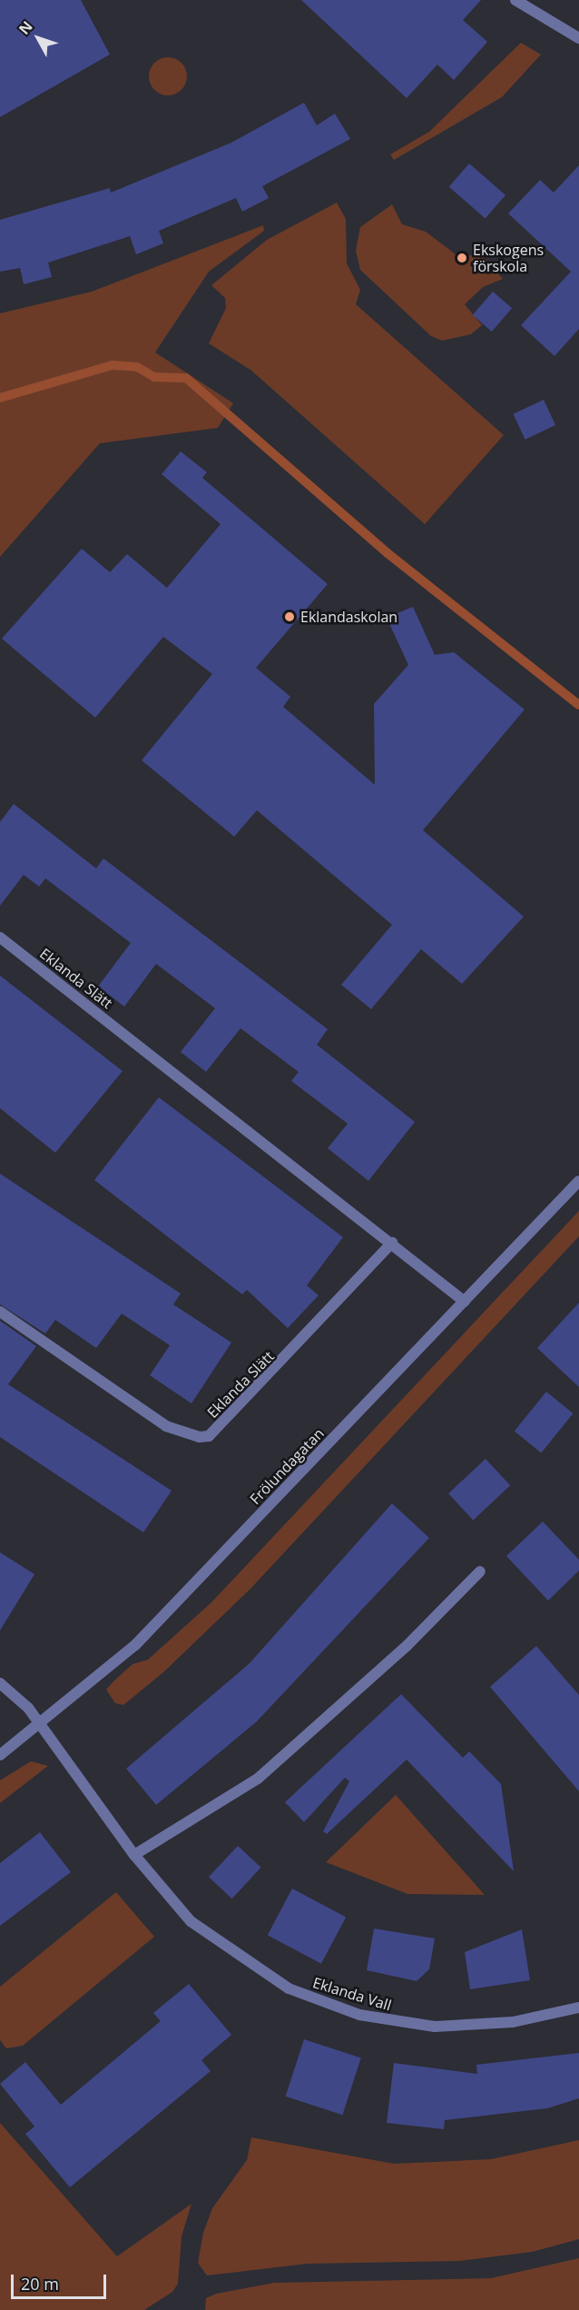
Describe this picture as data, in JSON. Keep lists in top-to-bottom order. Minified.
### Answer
{"streets":{"street":["Eklanda Slätt","Frölundagatan","Eklanda Vall"]},"crossings":[["Eklanda Slätt","Frölundagatan"],["Frölundagatan","Eklanda Vall"]],"places":["Ekskogens förskola","Eklandaskolan"],"scale_bar":"20 m","north":"top left"}
